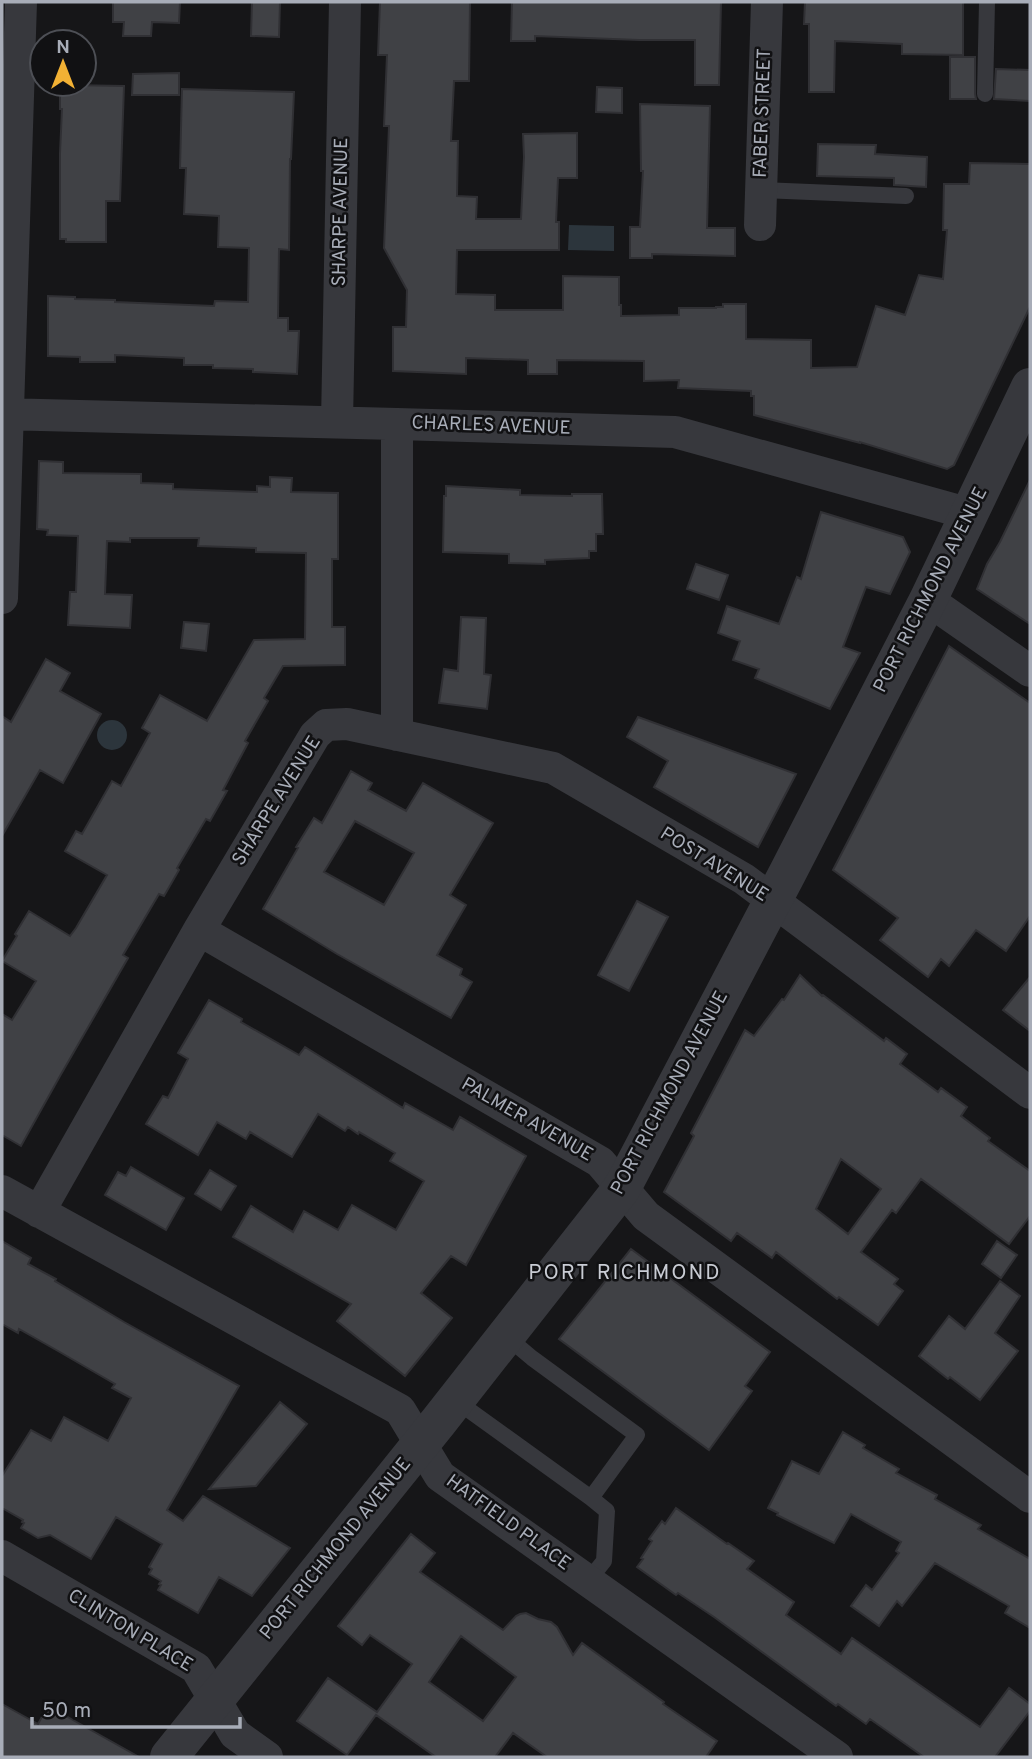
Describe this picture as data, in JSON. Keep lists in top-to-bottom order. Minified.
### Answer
{"streets":{"street":["FABER STREET","SHARPE AVENUE","CHARLES AVENUE","PORT RICHMOND AVENUE","POST AVENUE","PALMER AVENUE","HATFIELD PLACE","CLINTON PLACE"]},"crossings":[["SHARPE AVENUE","CHARLES AVENUE"],["SHARPE AVENUE","POST AVENUE"],["SHARPE AVENUE","PALMER AVENUE"],["SHARPE AVENUE","HATFIELD PLACE"],["CHARLES AVENUE","PORT RICHMOND AVENUE"],["PORT RICHMOND AVENUE","POST AVENUE"],["PORT RICHMOND AVENUE","PALMER AVENUE"],["PORT RICHMOND AVENUE","HATFIELD PLACE"],["PORT RICHMOND AVENUE","CLINTON PLACE"]],"districts":["PORT RICHMOND"],"scale_bar":"50 m","north":"top"}
